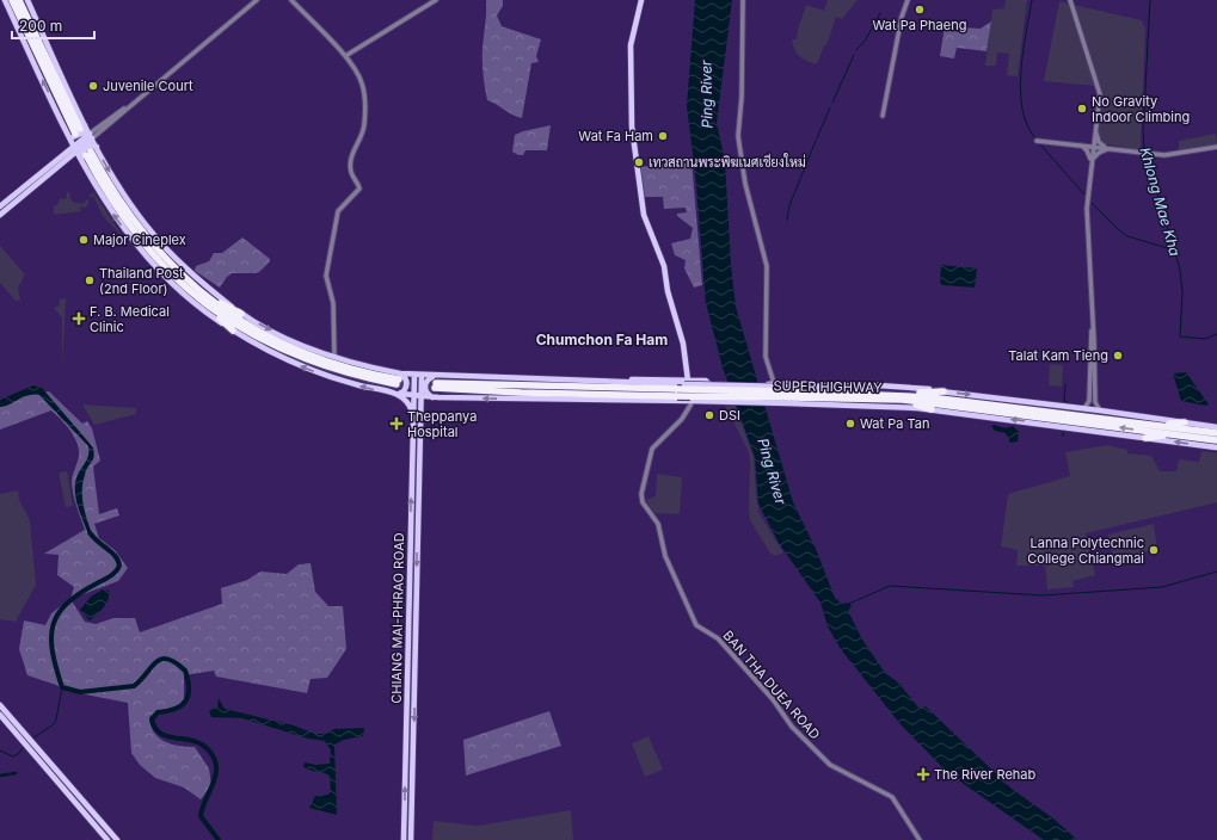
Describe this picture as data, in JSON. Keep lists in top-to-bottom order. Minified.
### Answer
{"streets":{"highway":["SUPER HIGHWAY"],"main road":["CHIANG MAI-PHRAO ROAD"],"street":["BAN THA DUEA ROAD"]},"districts":["Chumchon Fa Ham"],"water":["Ping River","Khlong Mae Kha"],"places":{"other":["Wat Pa Phaeng","Juvenile Court","No Gravity Indoor Climbing","Wat Fa Ham","เทวสถานพระพิฆเนศเชียงใหม่","Major Cineplex","Thailand Post (2nd Floor)","Talat Kam Tieng","DSI","Wat Pa Tan","Lanna Polytechnic College Chiangmai"],"health":["F. B. Medical Clinic","Theppanya Hospital","The River Rehab"]},"scale_bar":"200 m"}
